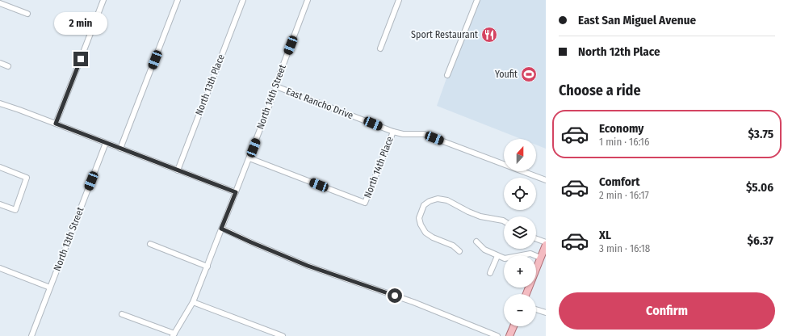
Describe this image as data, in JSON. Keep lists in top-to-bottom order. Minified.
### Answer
{"streets":{"street":["North 13th Place","North 14th Street","East Rancho Drive","North 14th Place","North 13th Street"]},"crossings":[["North 14th Street","East Rancho Drive"],["North 14th Street","North 14th Place"],["East Rancho Drive","North 14th Place"]],"places":{"restaurant":["Sport Restaurant"],"sports":["Youfit"]},"north":"top","page":{"banner":["East San Miguel Avenue","North 12th Place"],"bubble":"2 min","heading":"Choose a ride","list":[{"name":"Economy","note":"1 min · 16:16","value":"$3.75"},{"name":"Comfort","note":"2 min · 16:17","value":"$5.06"},{"name":"XL","note":"3 min · 16:18","value":"$6.37"}],"map_buttons":["+","−"],"buttons":"Confirm"}}
